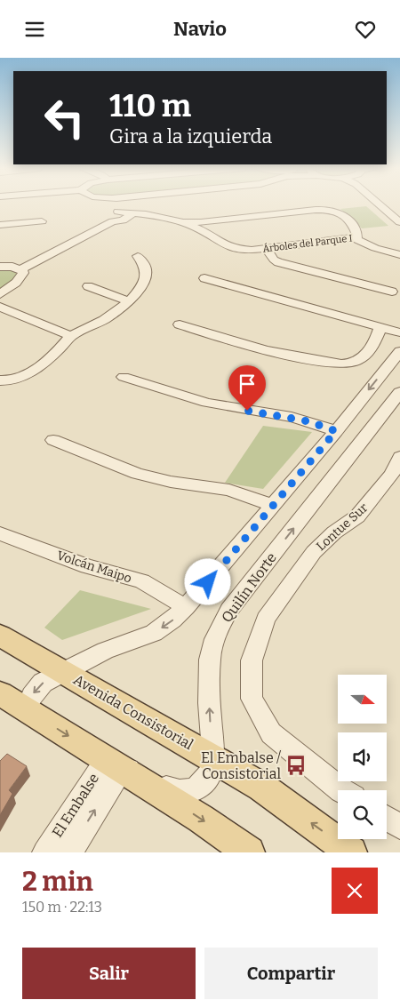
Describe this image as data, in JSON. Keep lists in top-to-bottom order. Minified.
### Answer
{"streets":{"main road":["Avenida Consistorial"],"street":["Árboles del Parque I","Lontue Sur","Volcán Maipo","Quilín Norte","El Embalse"]},"crossings":[["Quilín Norte","Avenida Consistorial"],["Quilín Norte","El Embalse"]],"places":{"bus stop":["El Embalse / Consistorial"]},"north":"right","page":{"header":"Navio","turn":["110 m","Gira a la izquierda"],"heading":["2 min","150 m · 22:13"],"buttons":["Salir","Compartir"]}}
